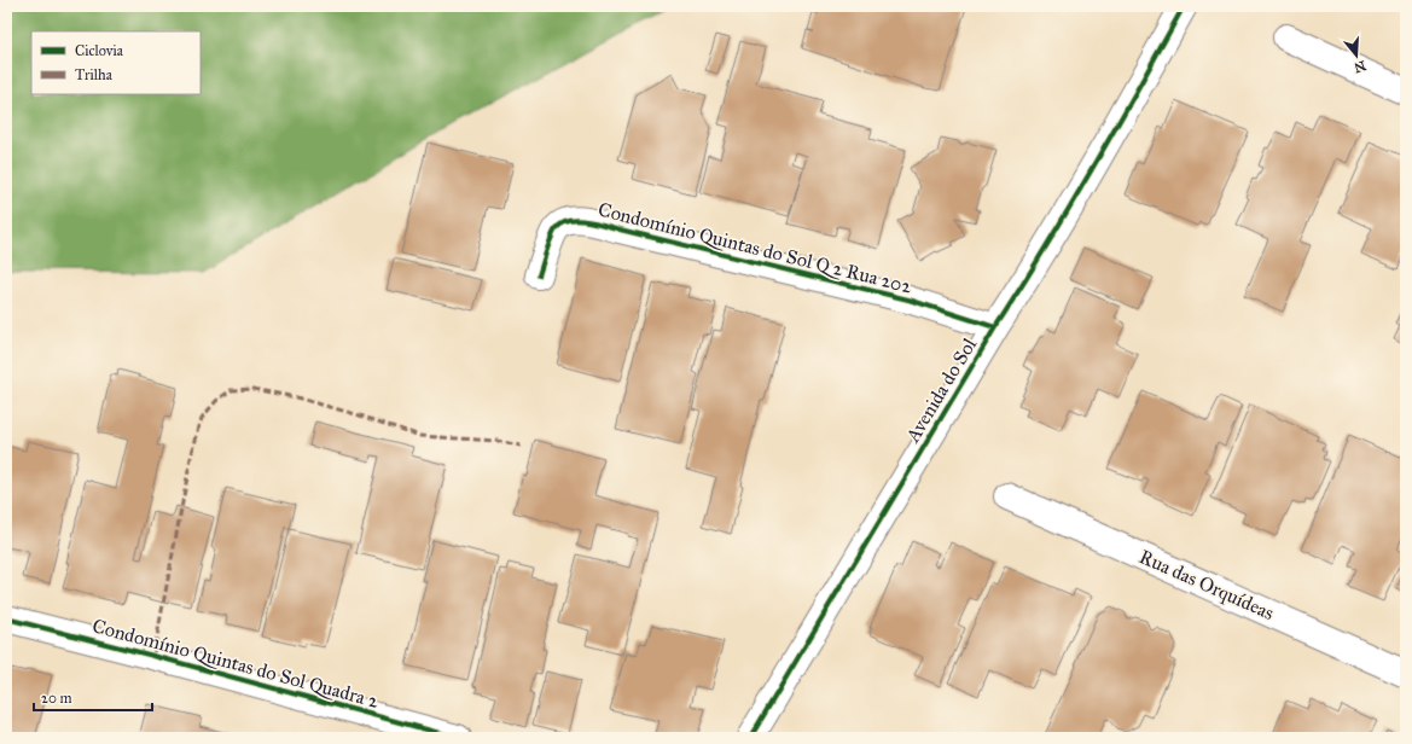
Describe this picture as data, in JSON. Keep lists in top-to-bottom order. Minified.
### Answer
{"streets":{"street":["Condomínio Quintas do Sol Q 2 Rua 202","Avenida do Sol","Rua das Orquídeas","Condomínio Quintas do Sol Quadra 2"]},"crossings":[["Condomínio Quintas do Sol Q 2 Rua 202","Avenida do Sol"]],"legend":["Ciclovia","Trilha"],"scale_bar":"20 m","north":"bottom"}
